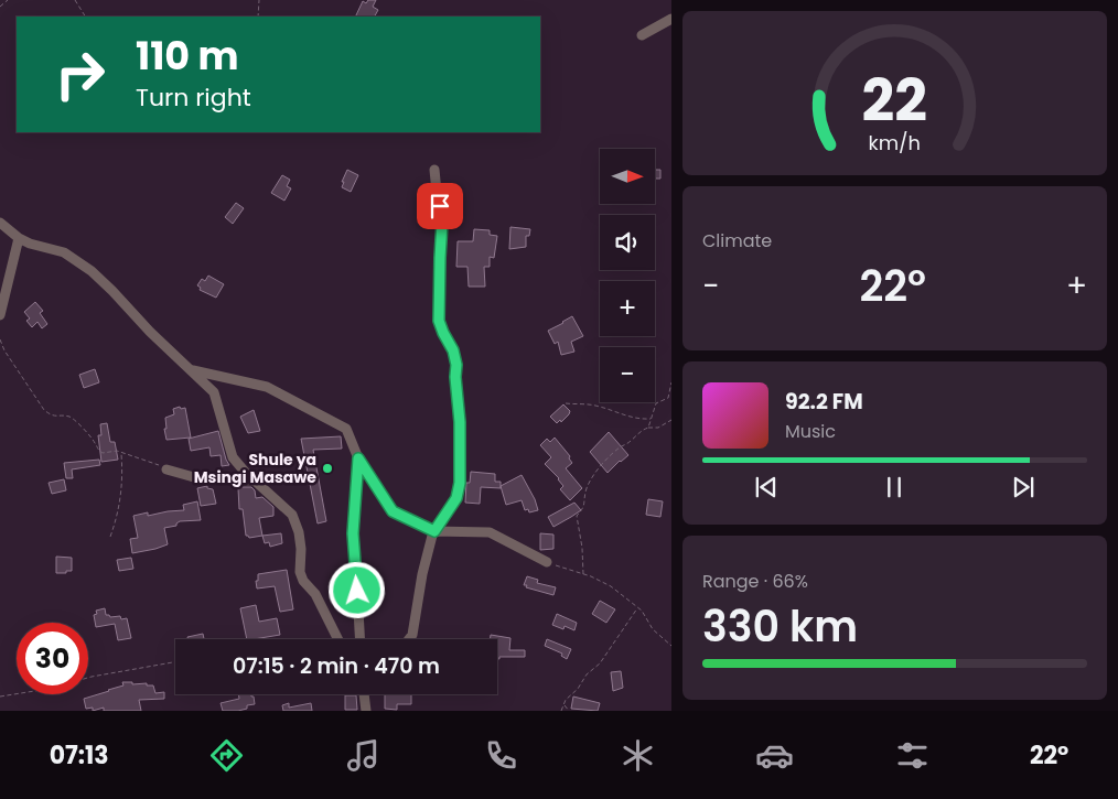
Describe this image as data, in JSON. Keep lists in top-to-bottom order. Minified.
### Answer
{"places":["Shule ya Msingi Masawe"],"north":"right","page":{"turn":["110 m","Turn right"],"map_buttons":["+","−"],"tile":["Climate",["Range · 66%","330 km"]],"heat":["−","22°","+"],"song":["92.2 FM","Music"],"limit":"30","trip":"07:15 · 2 min · 470 m","tabs":["07:13","22°"],"gauge":["22","km/h"]}}
